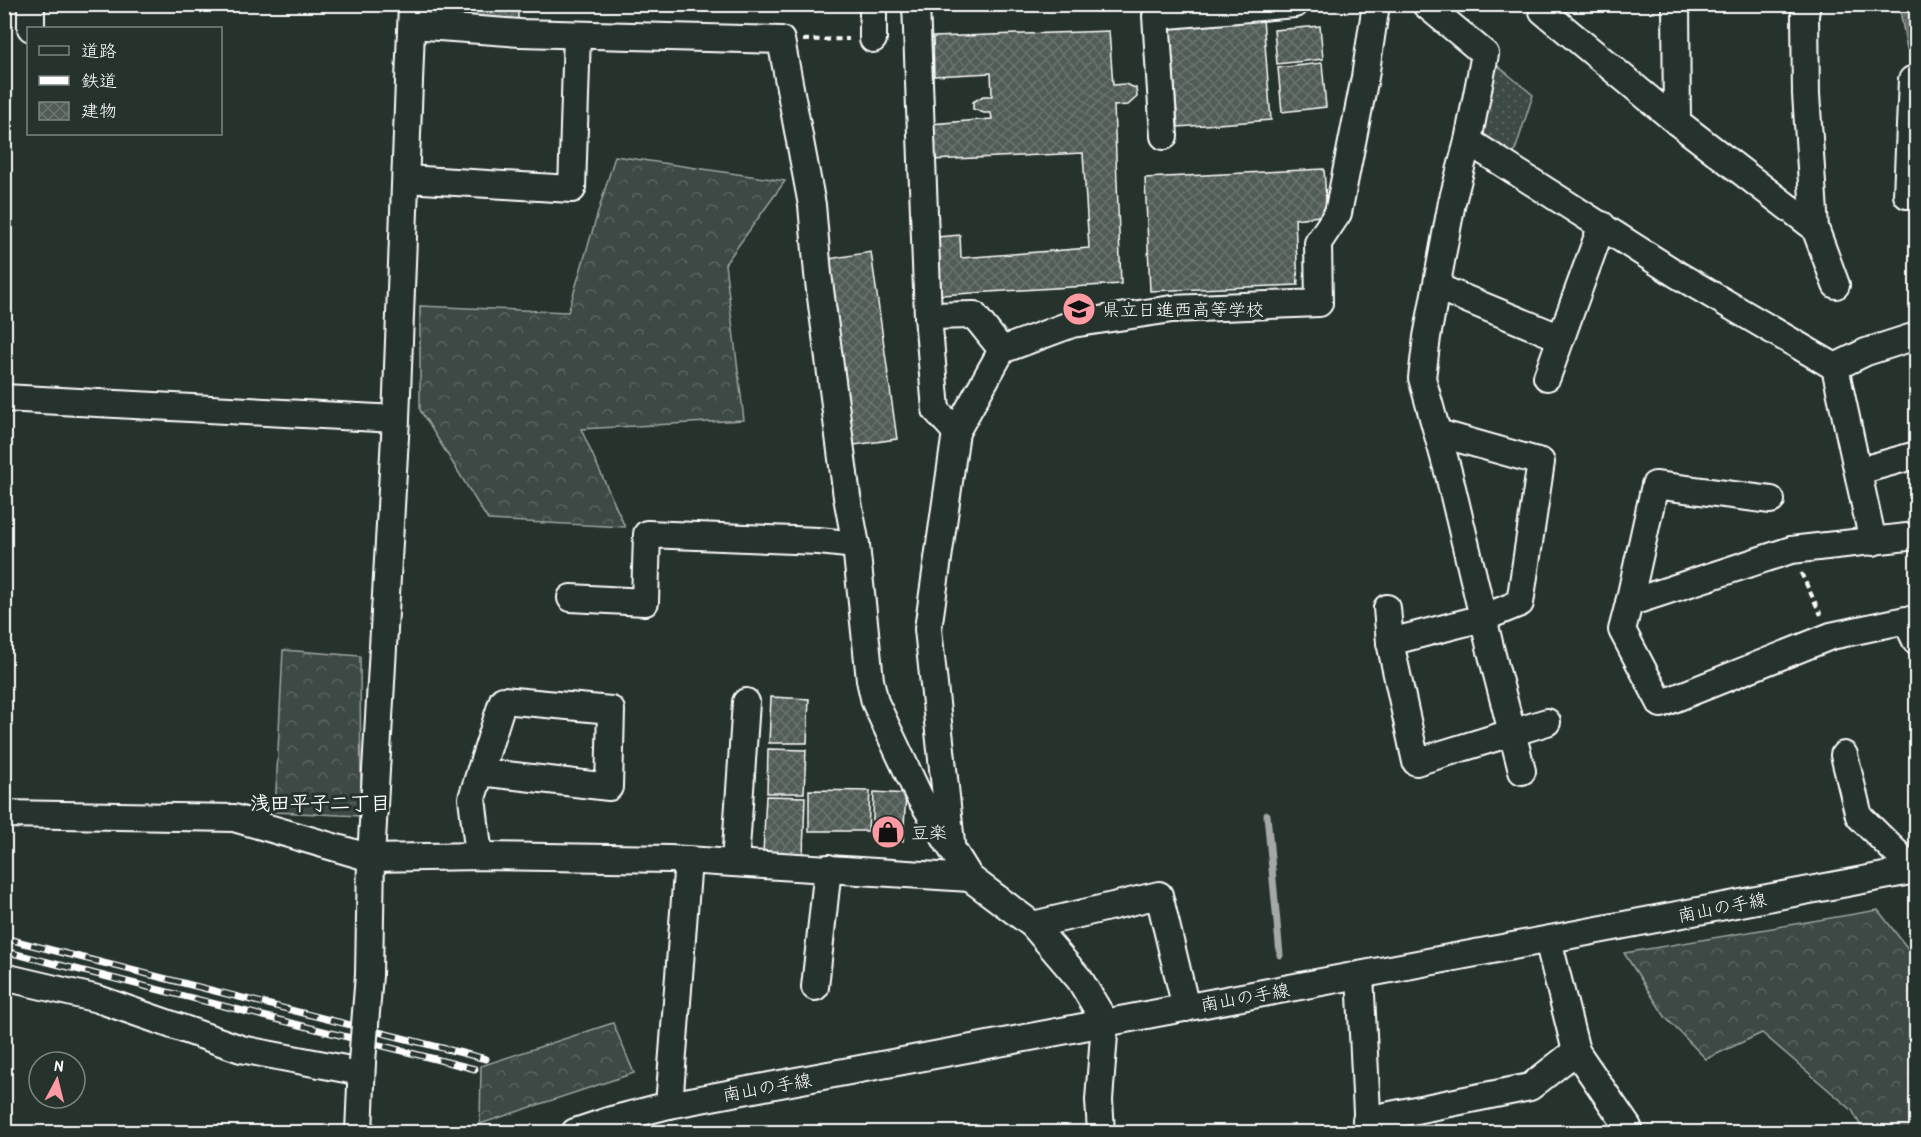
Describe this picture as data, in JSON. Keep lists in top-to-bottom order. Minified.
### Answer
{"streets":{"street":["南山の手線"]},"districts":["浅田平子二丁目"],"places":{"school or university":["県立日進西高等学校"],"shop":["豆楽"]},"legend":["道路","鉄道","建物"],"north":"top"}
